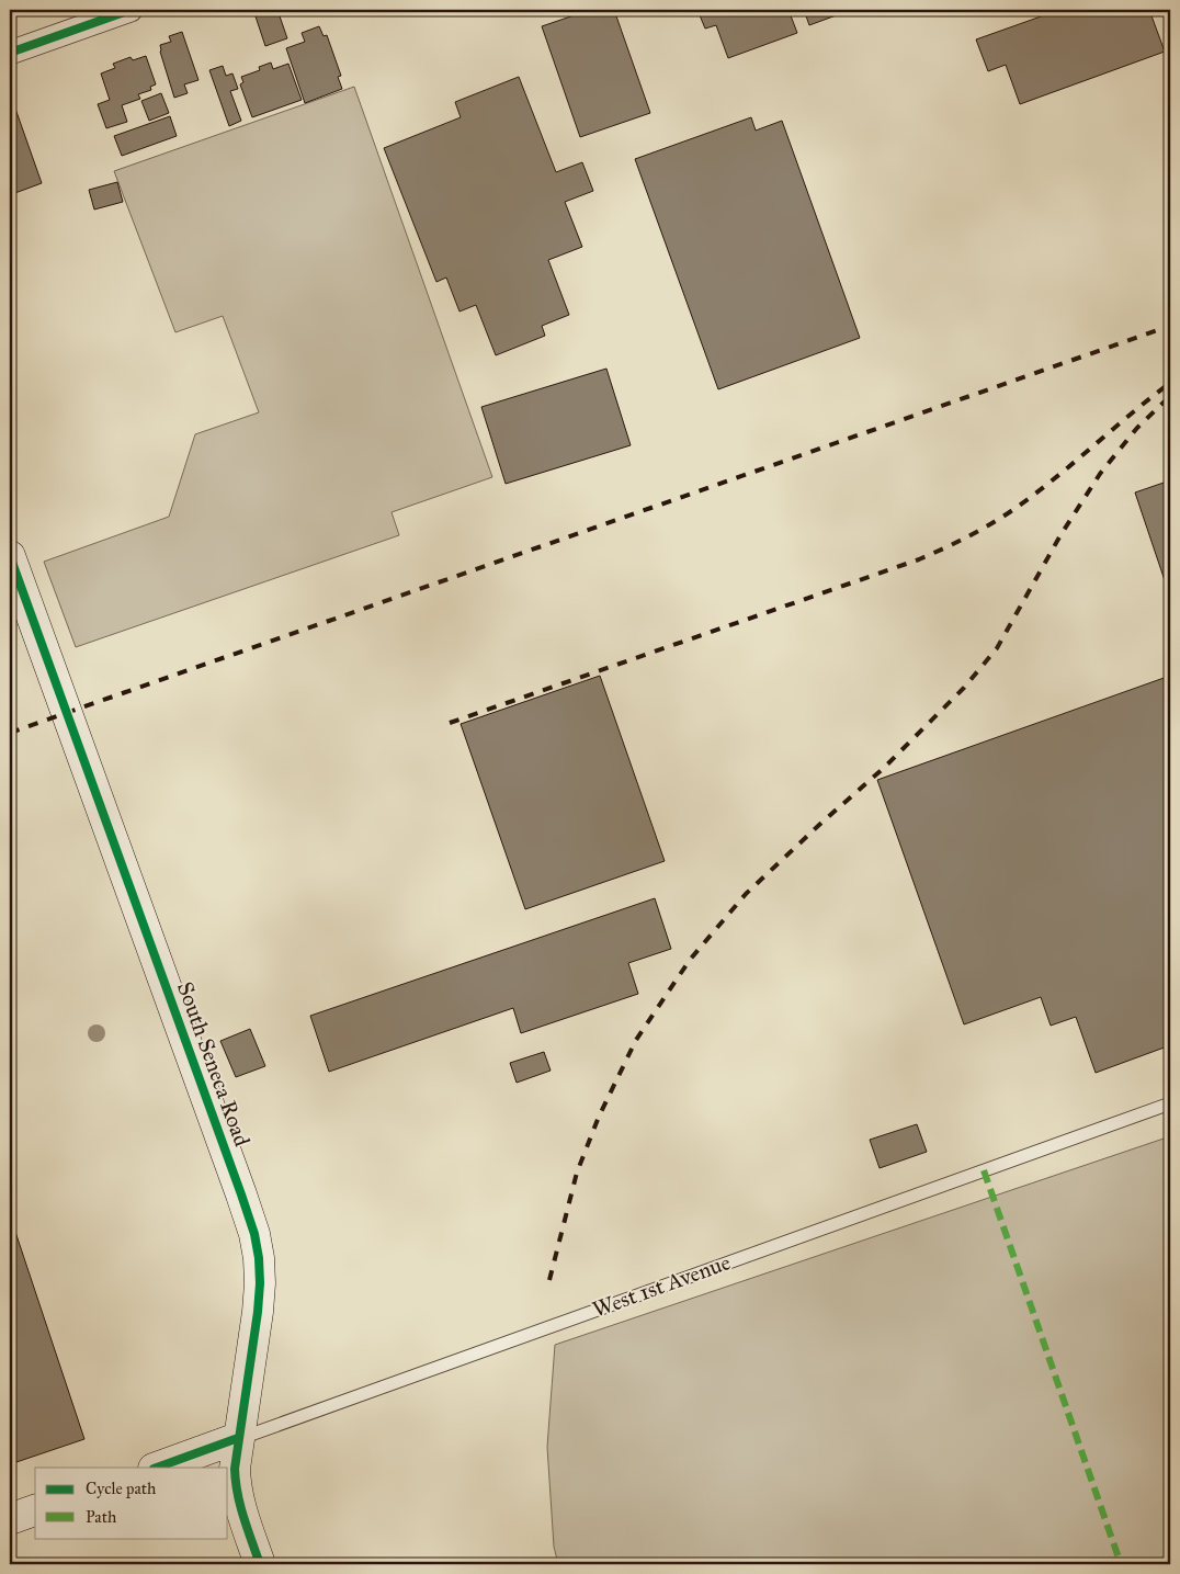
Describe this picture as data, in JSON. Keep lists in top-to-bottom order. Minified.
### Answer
{"streets":{"main road":["South Seneca Road","West 1st Avenue"]},"crossings":[["South Seneca Road","West 1st Avenue"]],"legend":["Cycle path","Path"]}
